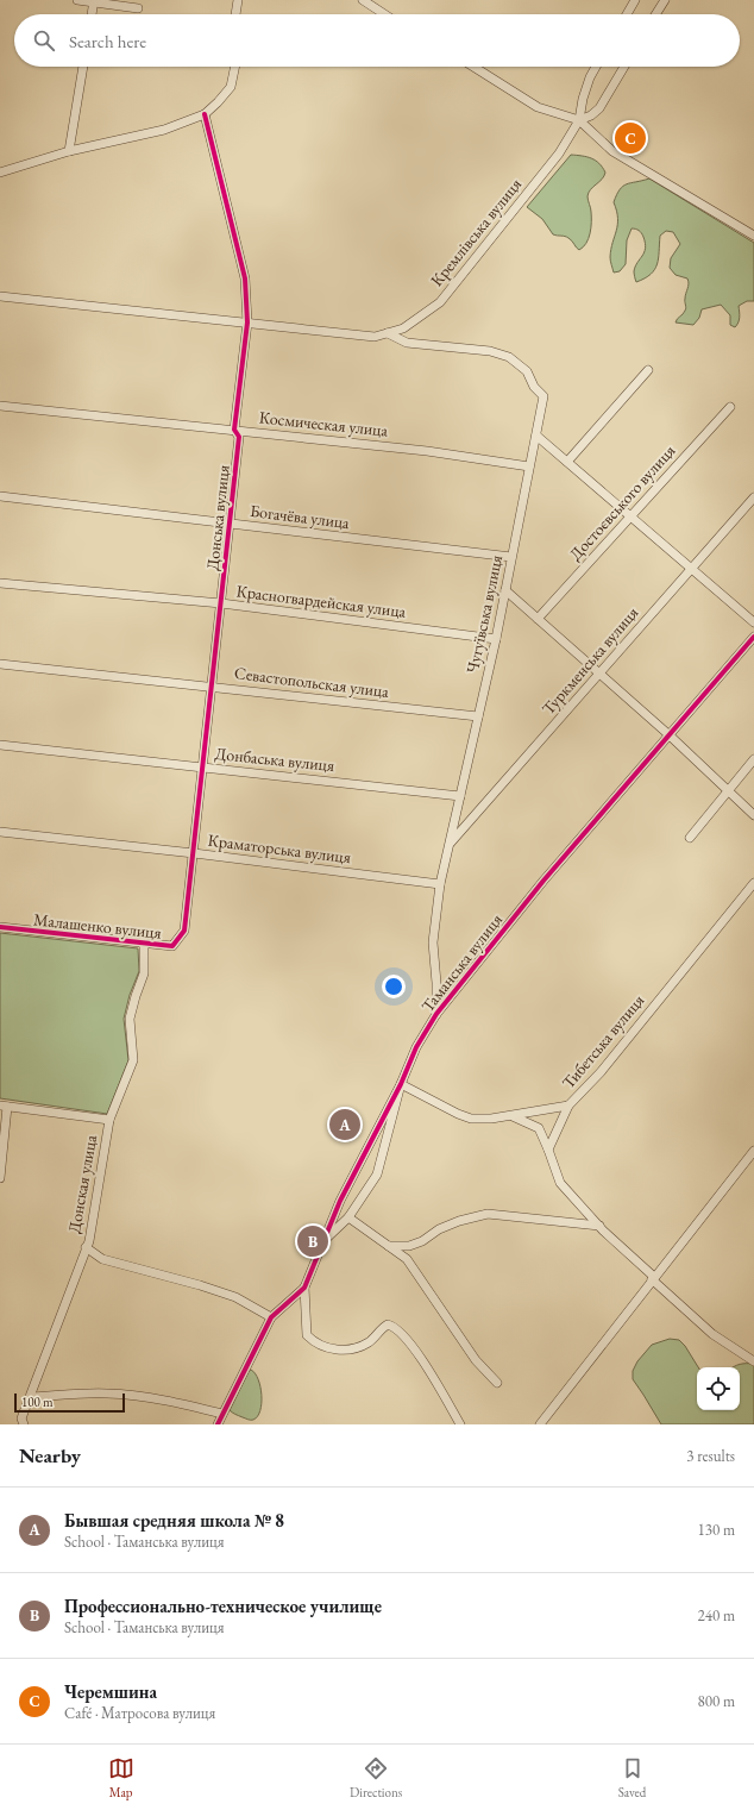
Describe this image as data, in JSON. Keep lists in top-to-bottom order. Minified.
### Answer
{"streets":{"street":["Кремлівська вулиця","Космическая улица","Достоєвського вулиця","Богачёва улица","Донська вулиця","Красногвардейская улица","Чугуївська вулиця","Туркменська вулиця","Севастопольская улица","Донбаська вулиця","Краматорська вулиця","Малашенко вулиця","Таманська вулиця","Тибетська вулиця","Донская улица"]},"crossings":[["Кремлівська вулиця","Донська вулиця"],["Кремлівська вулиця","Чугуївська вулиця"],["Космическая улица","Донська вулиця"],["Космическая улица","Чугуївська вулиця"],["Богачёва улица","Донська вулиця"],["Богачёва улица","Чугуївська вулиця"],["Донська вулиця","Красногвардейская улица"],["Донська вулиця","Севастопольская улица"],["Донська вулиця","Донбаська вулиця"],["Донська вулиця","Краматорська вулиця"],["Донська вулиця","Малашенко вулиця"],["Красногвардейская улица","Чугуївська вулиця"],["Чугуївська вулиця","Туркменська вулиця"],["Чугуївська вулиця","Севастопольская улица"],["Чугуївська вулиця","Донбаська вулиця"],["Чугуївська вулиця","Краматорська вулиця"],["Чугуївська вулиця","Таманська вулиця"],["Малашенко вулиця","Донская улица"],["Таманська вулиця","Тибетська вулиця"]],"scale_bar":"100 m","page":{"search":"Search here","pins":["C","A","B"],"scale":"100 m","heading":["Nearby","3 results"],"list":[{"mark":"A","name":"Бывшая средняя школа № 8","note":"School · Таманська вулиця","value":"130 m"},{"mark":"B","name":"Профессионально-техническое училище","note":"School · Таманська вулиця","value":"240 m"},{"mark":"C","name":"Черемшина","note":"Café · Матросова вулиця","value":"800 m"}],"nav":["Map","Directions","Saved"]}}
